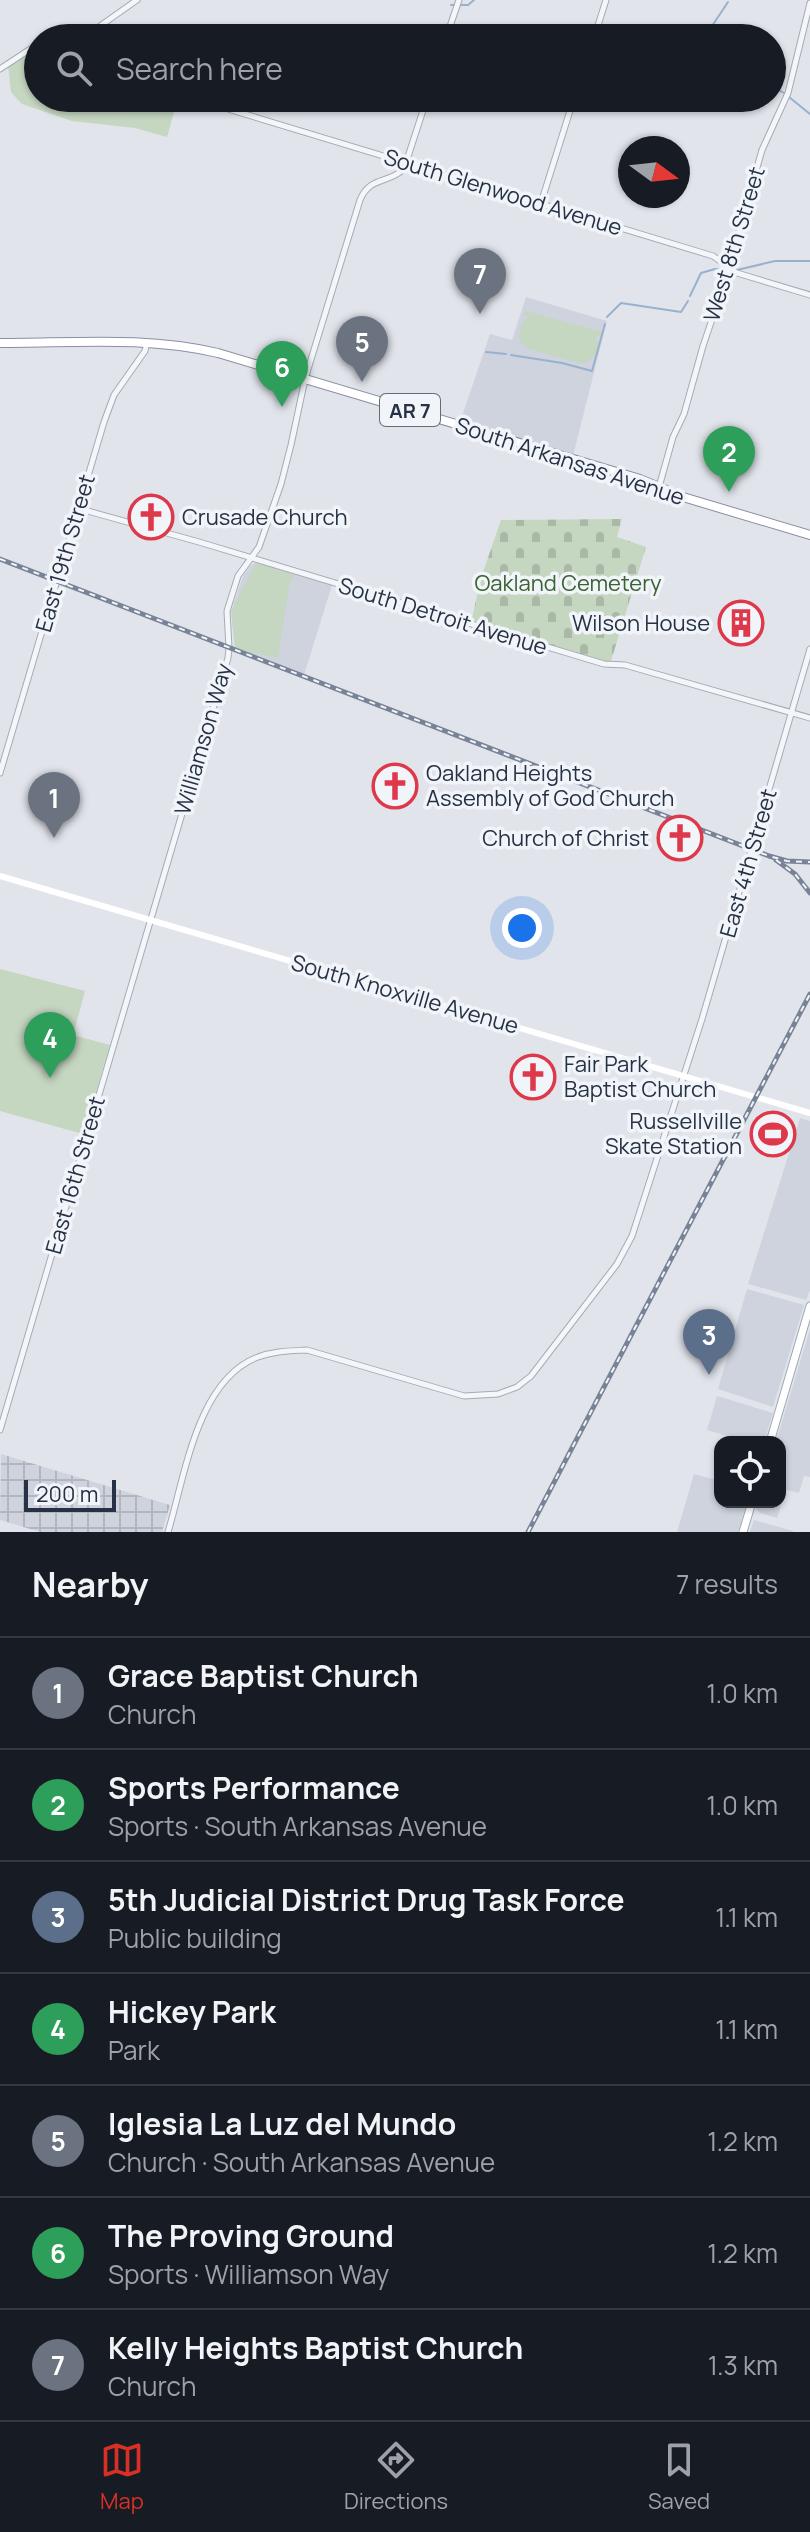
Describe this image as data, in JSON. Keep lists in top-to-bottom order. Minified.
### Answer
{"streets":{"highway":["AR 7","South Arkansas Avenue"],"main road":["South Knoxville Avenue"],"street":["South Glenwood Avenue","West 8th Street","East 19th Street","South Detroit Avenue","Williamson Way","East 4th Street","East 16th Street"]},"crossings":[["South Glenwood Avenue","West 8th Street"],["South Glenwood Avenue","Williamson Way"],["West 8th Street","South Arkansas Avenue"],["South Arkansas Avenue","East 19th Street"],["South Arkansas Avenue","Williamson Way"],["East 19th Street","South Detroit Avenue"],["South Detroit Avenue","Williamson Way"],["South Detroit Avenue","East 4th Street"],["Williamson Way","South Knoxville Avenue"],["Williamson Way","East 16th Street"],["East 4th Street","South Knoxville Avenue"],["South Knoxville Avenue","East 16th Street"]],"parks":["Oakland Cemetery"],"places":{"church":["Crusade Church","Oakland Heights Assembly of God Church","Church of Christ","Fair Park Baptist Church"],"building":["Wilson House"],"sports":["Russellville Skate Station"]},"scale_bar":"200 m","north":"right","page":{"search":"Search here","pins":["7","5","6","2","1","4","3"],"scale":"200 m","heading":["Nearby","7 results"],"list":[{"mark":"1","name":"Grace Baptist Church","note":"Church","value":"1.0 km"},{"mark":"2","name":"Sports Performance","note":"Sports · South Arkansas Avenue","value":"1.0 km"},{"mark":"3","name":"5th Judicial District Drug Task Force","note":"Public building","value":"1.1 km"},{"mark":"4","name":"Hickey Park","note":"Park","value":"1.1 km"},{"mark":"5","name":"Iglesia La Luz del Mundo","note":"Church · South Arkansas Avenue","value":"1.2 km"},{"mark":"6","name":"The Proving Ground","note":"Sports · Williamson Way","value":"1.2 km"},{"mark":"7","name":"Kelly Heights Baptist Church","note":"Church","value":"1.3 km"}],"nav":["Map","Directions","Saved"]}}
